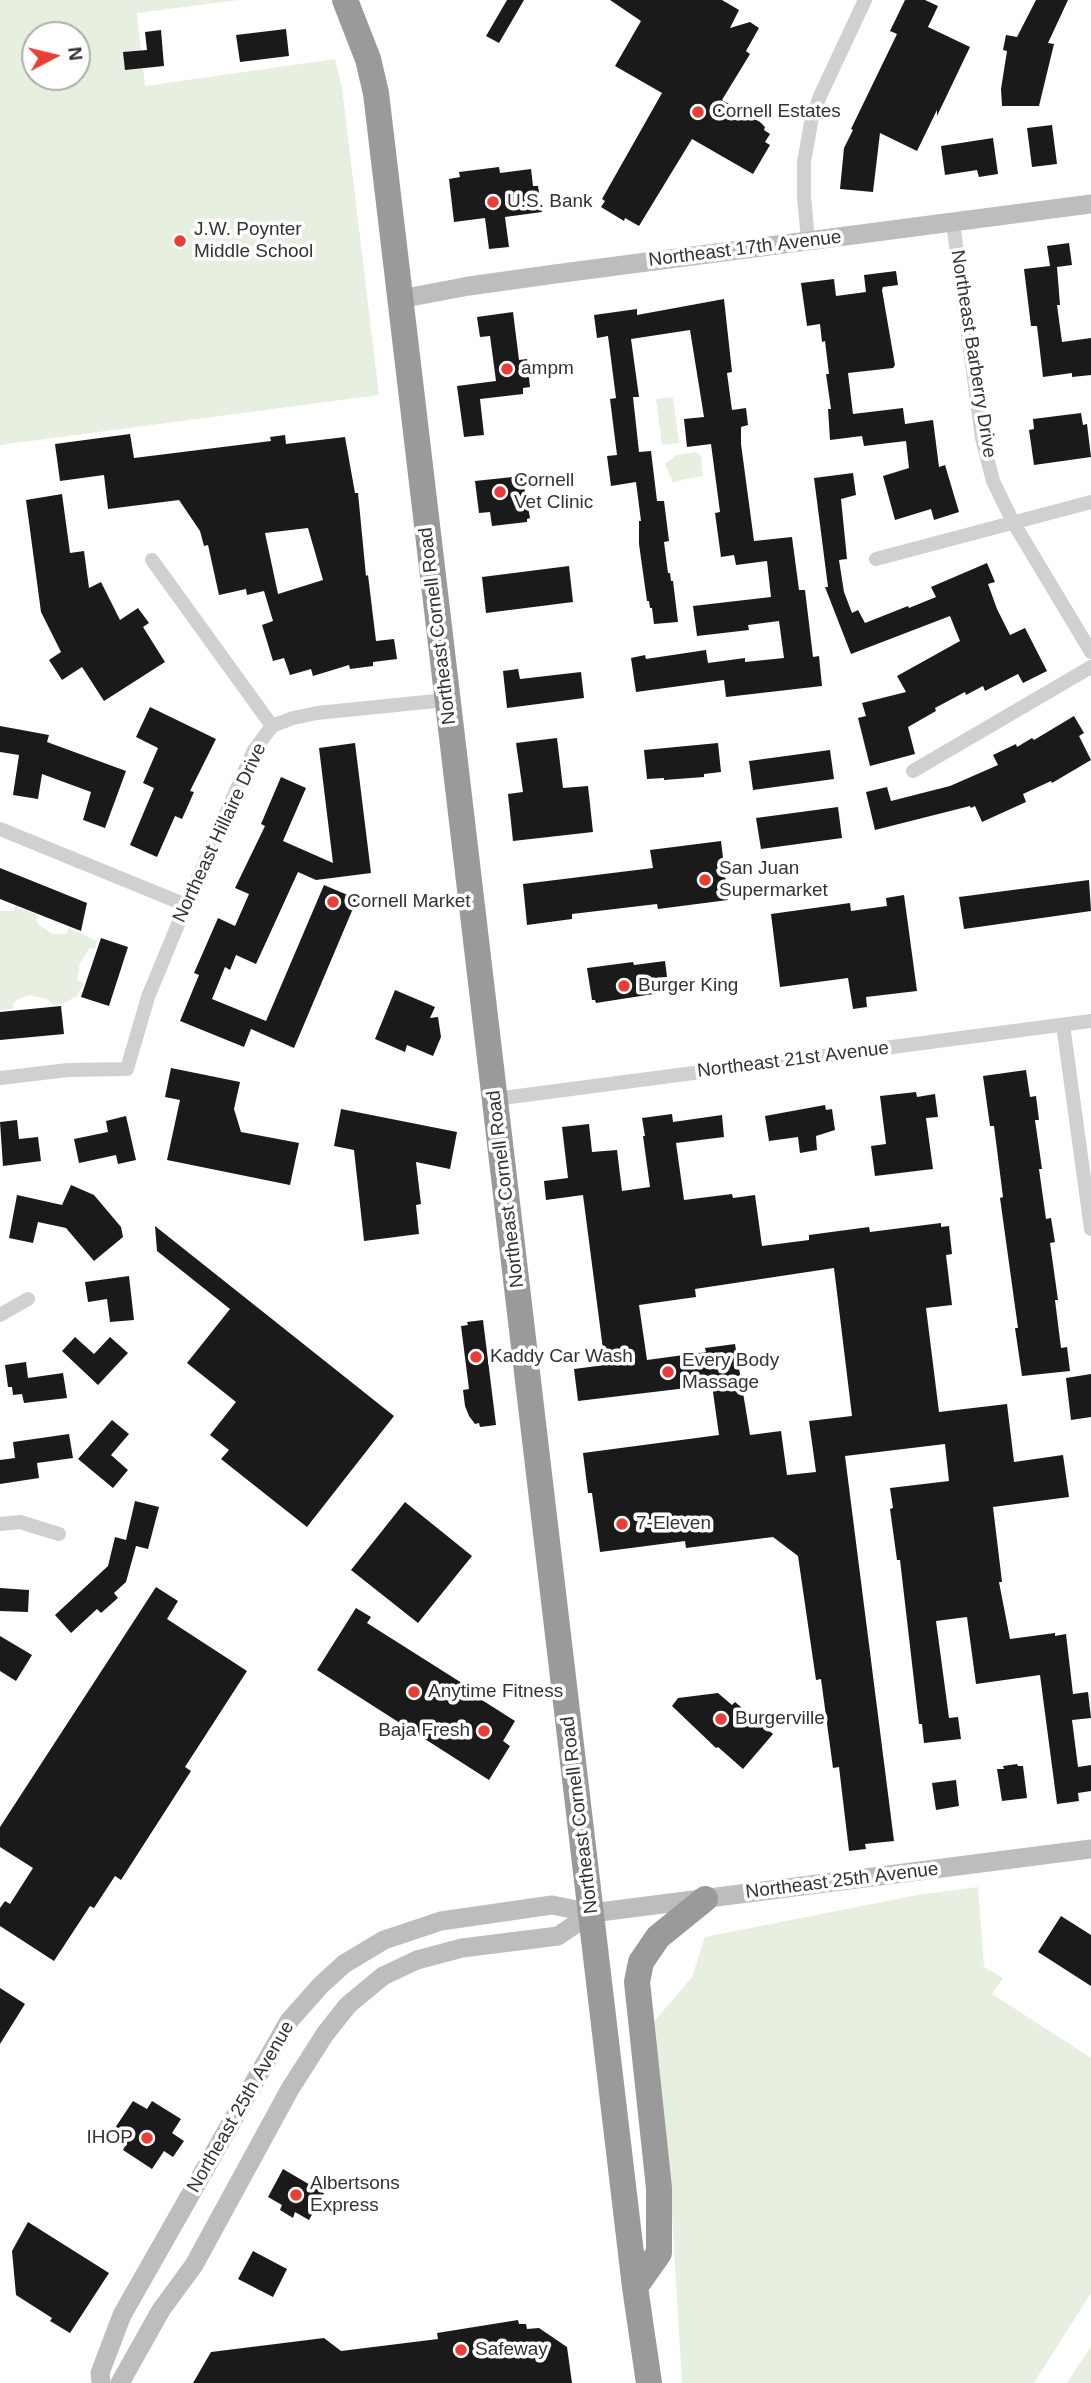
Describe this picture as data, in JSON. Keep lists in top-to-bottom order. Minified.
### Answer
{"streets":{"highway":["Northeast Cornell Road"],"main road":["Northeast 17th Avenue","Northeast 25th Avenue"],"street":["Northeast Barberry Drive","Northeast Hillaire Drive","Northeast 21st Avenue"]},"crossings":[["Northeast 17th Avenue","Northeast Barberry Drive"],["Northeast 17th Avenue","Northeast Cornell Road"],["Northeast Cornell Road","Northeast Hillaire Drive"],["Northeast Cornell Road","Northeast 21st Avenue"],["Northeast Cornell Road","Northeast 25th Avenue"]],"places":["Cornell Estates","U.S. Bank","J.W. Poynter Middle School","ampm","Cornell Vet Clinic","San Juan Supermarket","Cornell Market","Burger King","Kaddy Car Wash","Every Body Massage","7-Eleven","Anytime Fitness","Burgerville","Baja Fresh","IHOP","Albertsons Express","Safeway"],"north":"right"}
